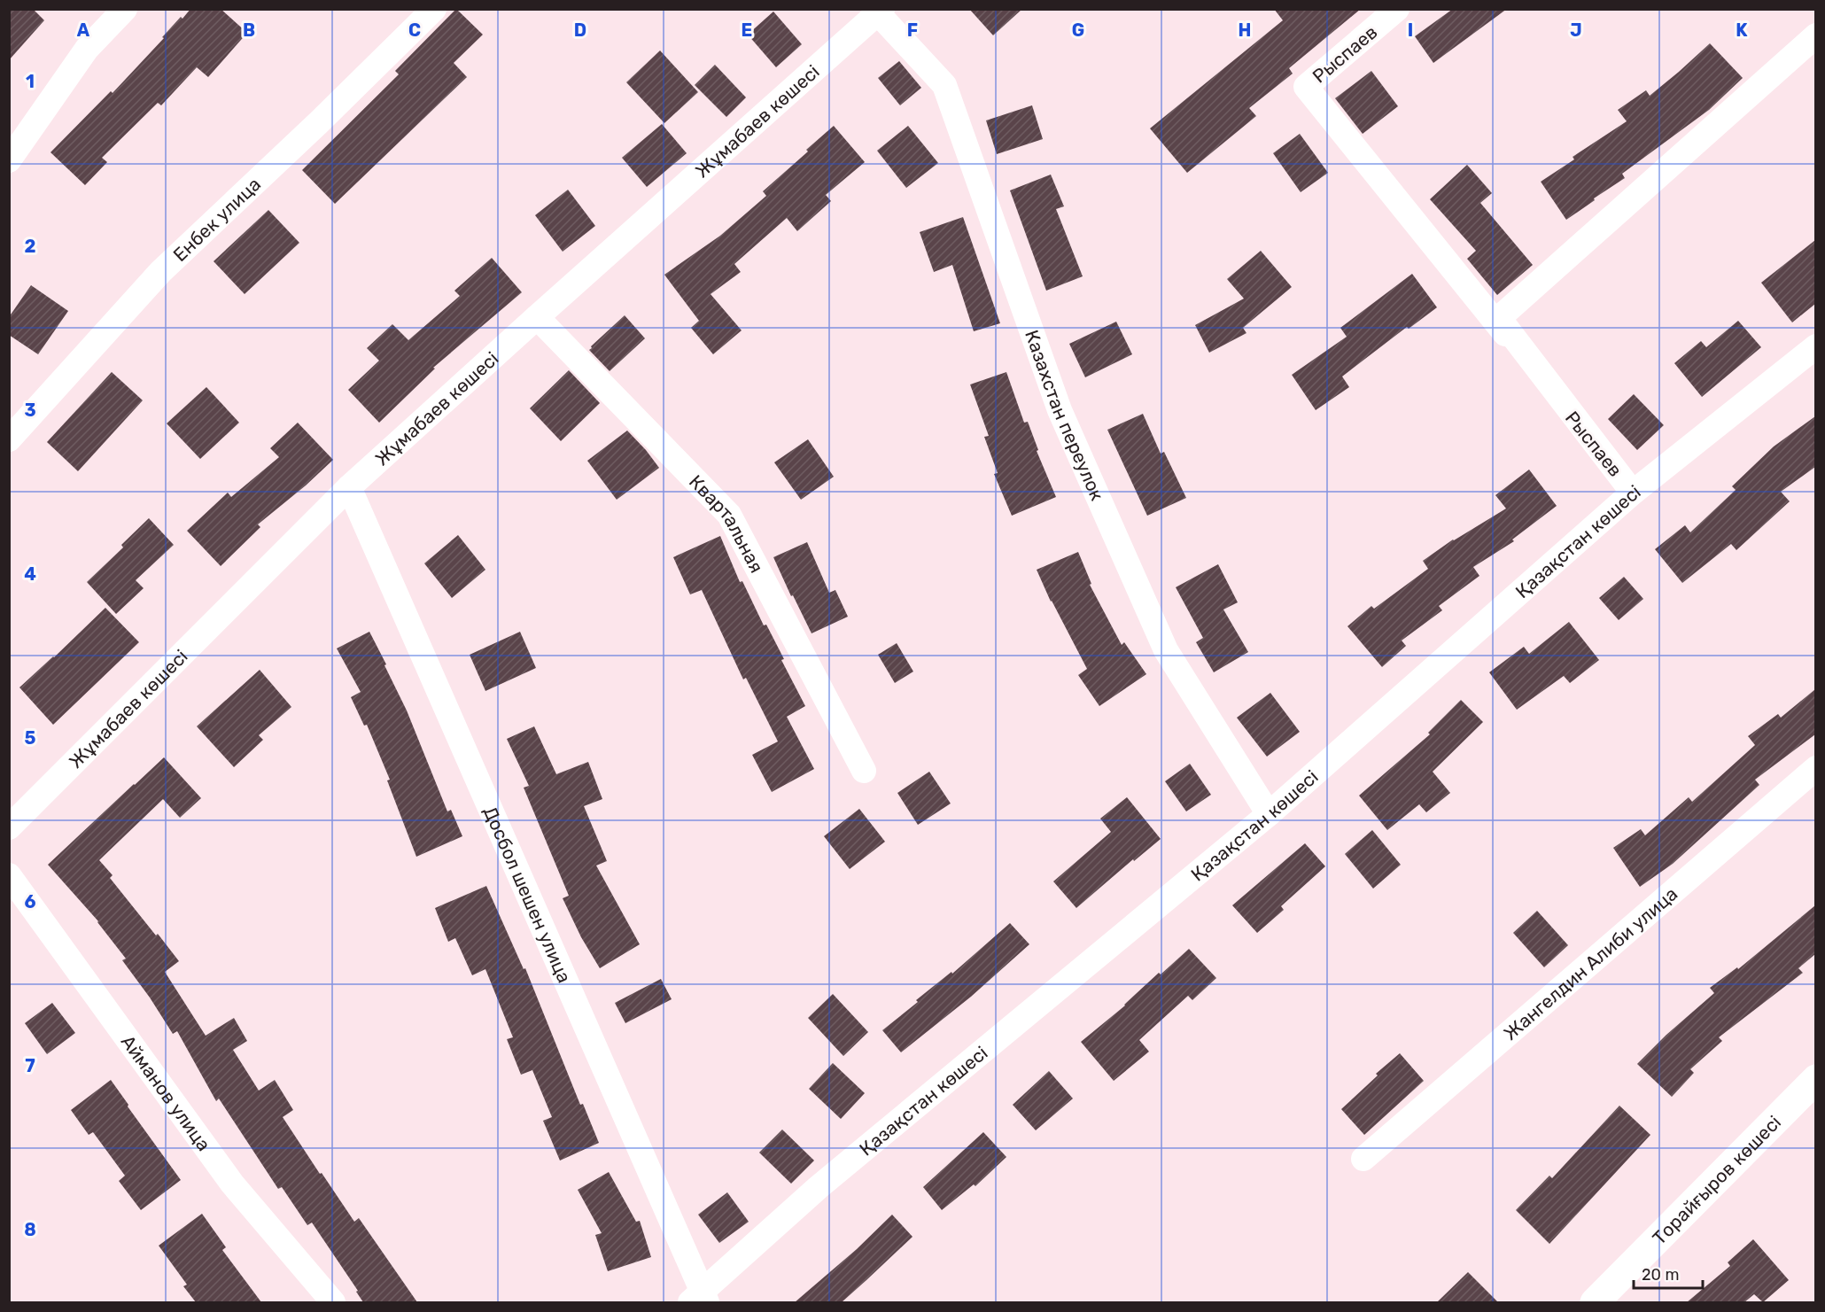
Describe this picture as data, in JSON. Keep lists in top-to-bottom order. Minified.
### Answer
{"streets":{"street":["Рыспаев","Жұмабаев көшесі","Енбек улица","Казахстан переулок","Квартальная","Қазақстан көшесі","Досбол шешен улица","Жангелдин Алиби улица","Айманов улица","Торайғыров көшесі"]},"crossings":[["Рыспаев","Қазақстан көшесі"],["Жұмабаев көшесі","Казахстан переулок"],["Жұмабаев көшесі","Квартальная"],["Жұмабаев көшесі","Досбол шешен улица"],["Казахстан переулок","Қазақстан көшесі"],["Қазақстан көшесі","Досбол шешен улица"]],"scale_bar":"20 m","grid":{"columns":["A","B","C","D","E","F","G","H","I","J","K"],"rows":["1","2","3","4","5","6","7","8"]}}
